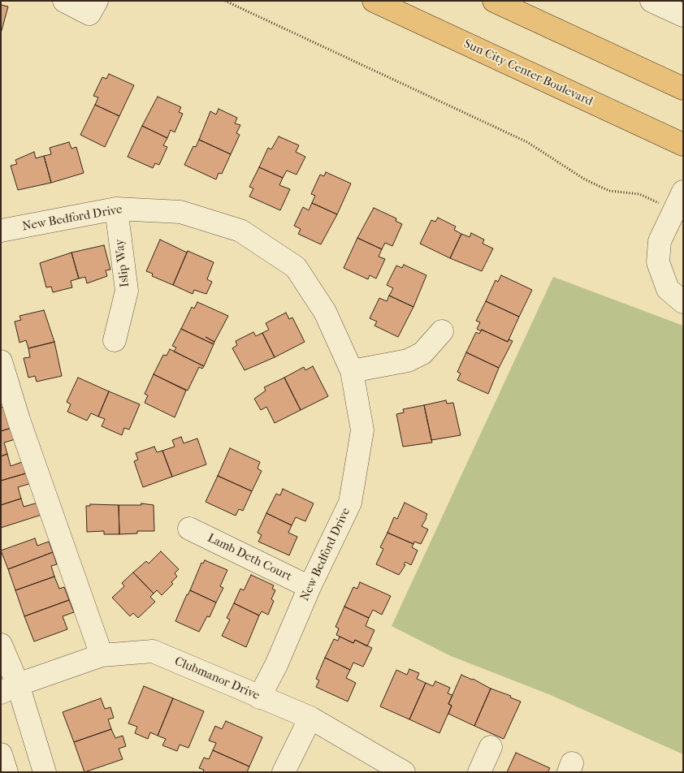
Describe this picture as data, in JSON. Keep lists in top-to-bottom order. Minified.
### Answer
{"streets":{"main road":["Sun City Center Boulevard"],"street":["New Bedford Drive","Islip Way","Lamb Deth Court","Clubmanor Drive"]},"crossings":[["New Bedford Drive","Islip Way"],["New Bedford Drive","Lamb Deth Court"],["New Bedford Drive","Clubmanor Drive"]]}
